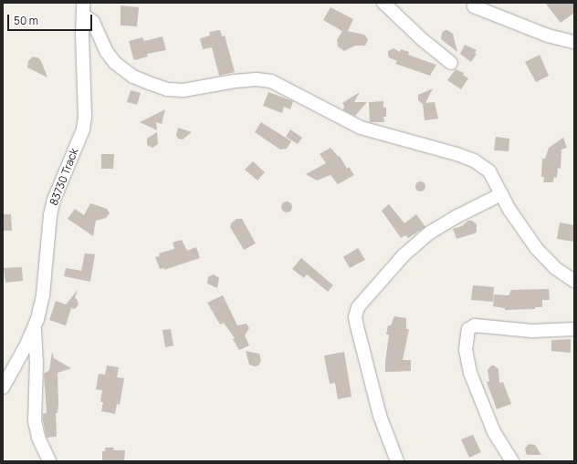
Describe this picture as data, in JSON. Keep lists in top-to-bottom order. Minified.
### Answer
{"streets":{"street":["83730 Track"]},"scale_bar":"50 m"}
